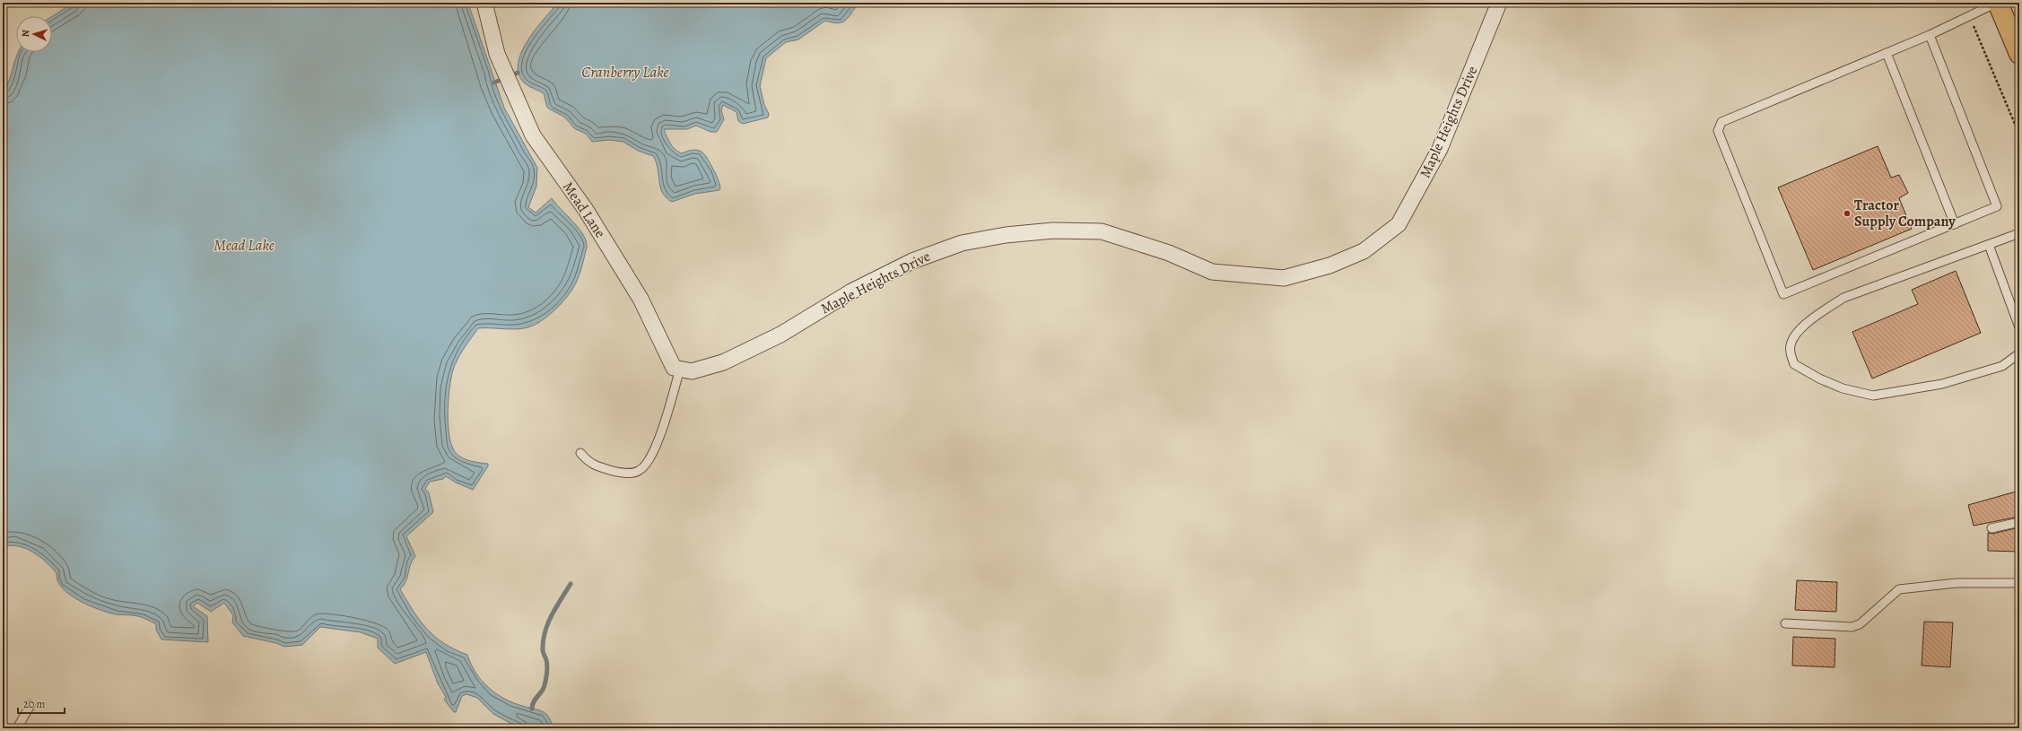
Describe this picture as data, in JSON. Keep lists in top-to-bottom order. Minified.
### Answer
{"streets":{"street":["Maple Heights Drive","Mead Lane"]},"crossings":[["Maple Heights Drive","Mead Lane"]],"water":["Cranberry Lake","Mead Lake"],"places":["Tractor Supply Company"],"scale_bar":"20 m","north":"left"}
